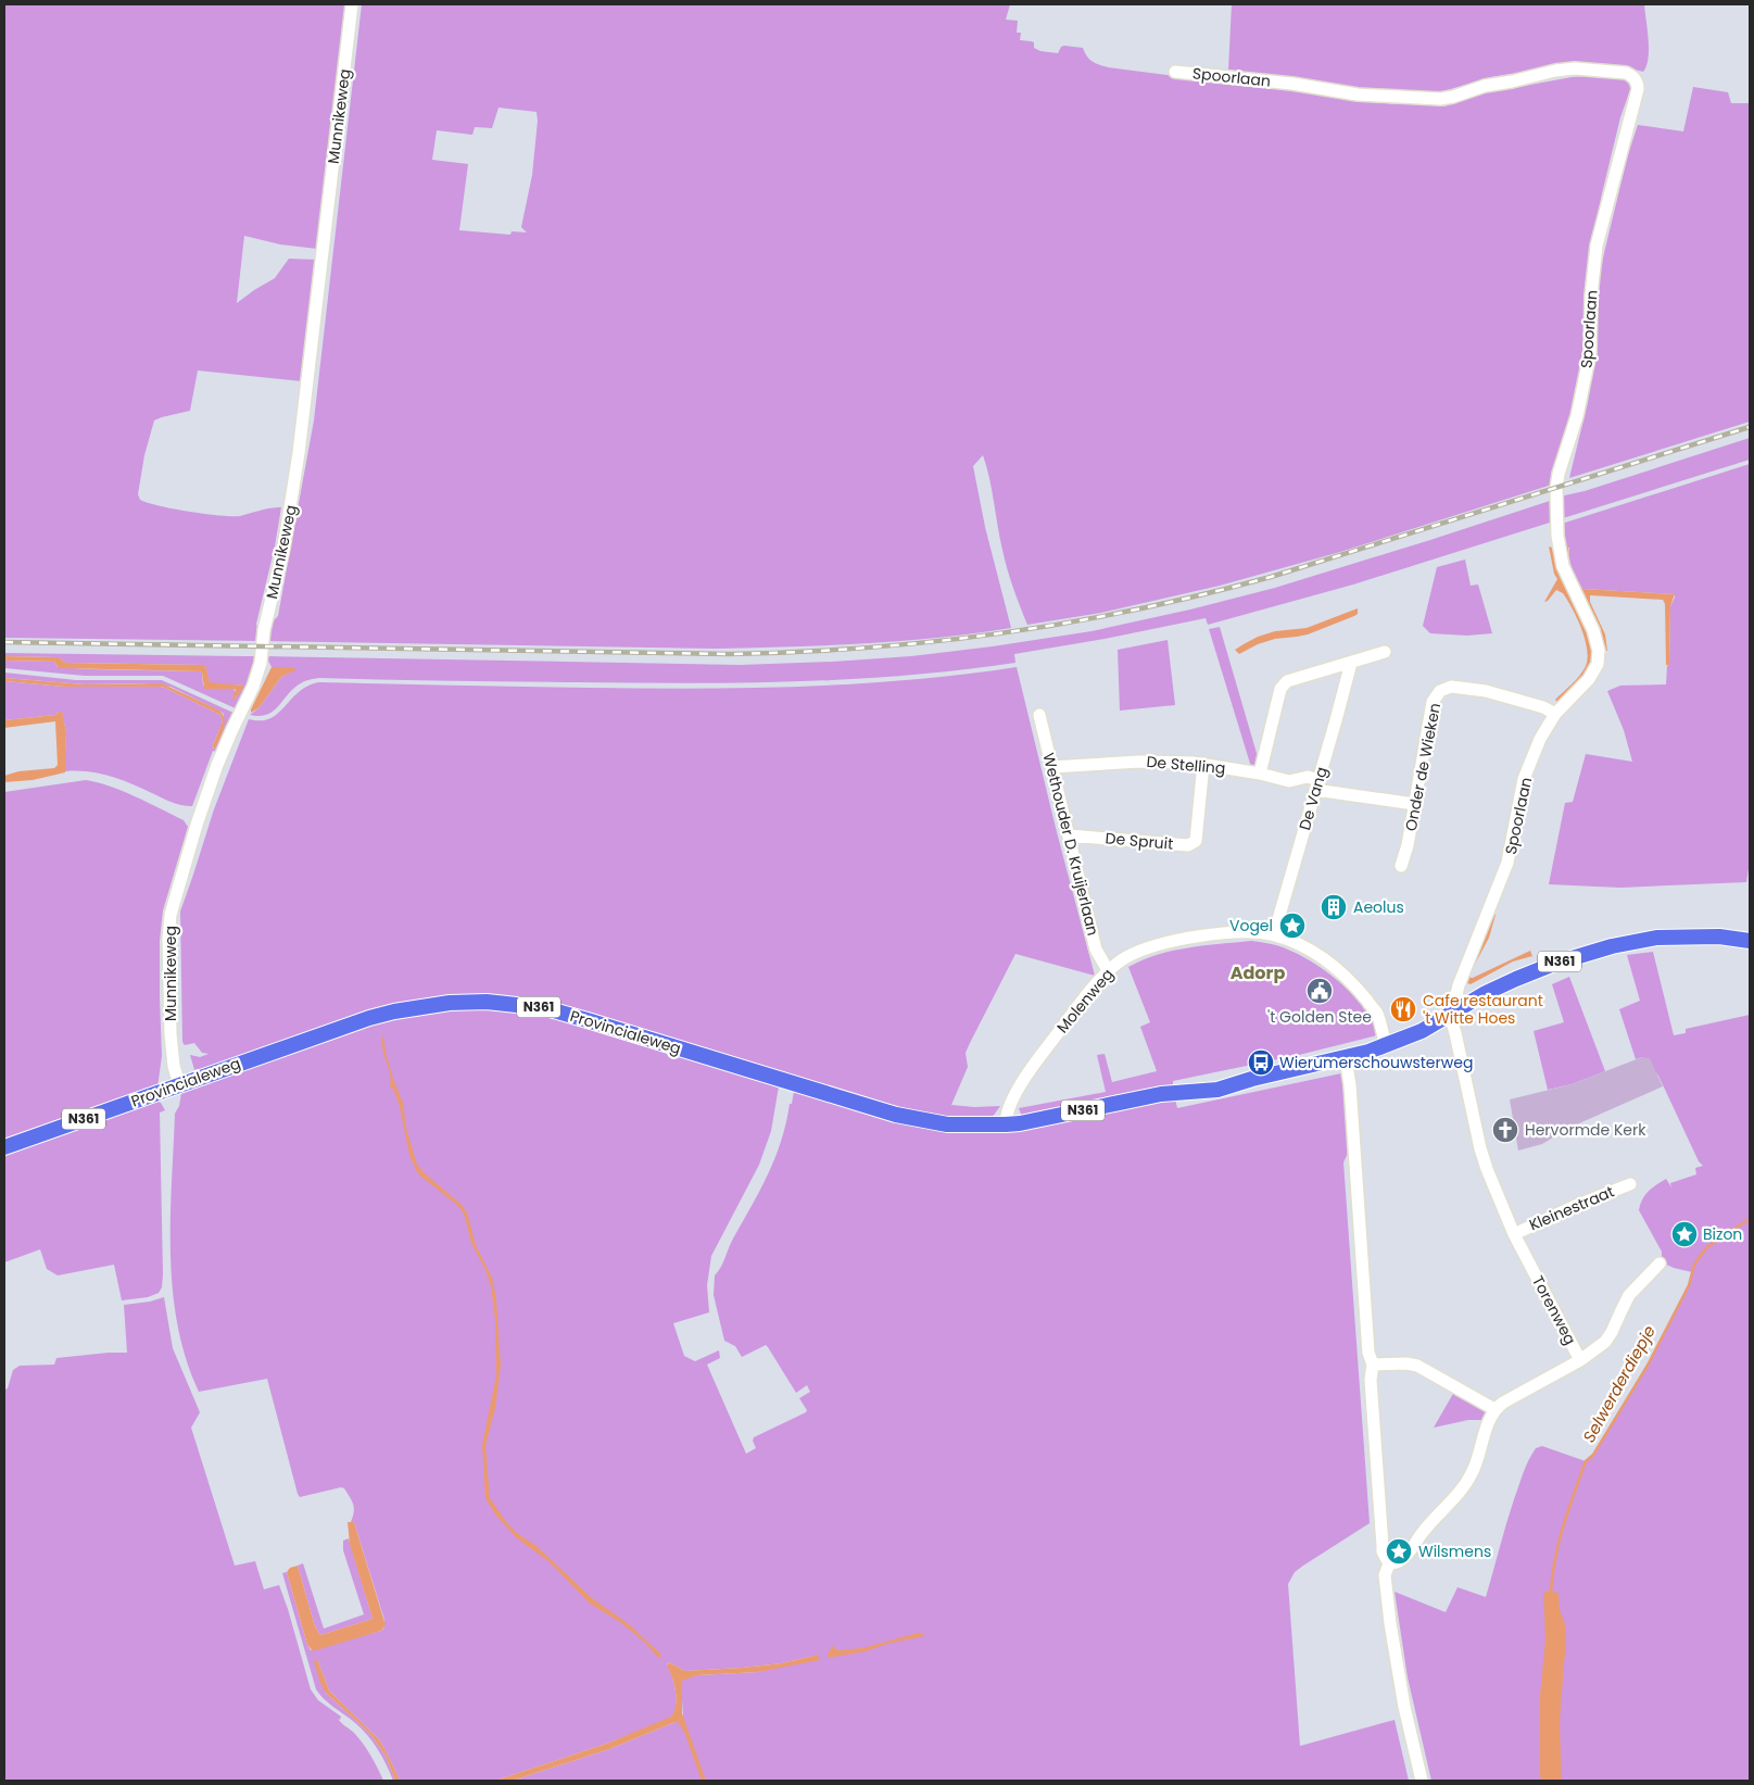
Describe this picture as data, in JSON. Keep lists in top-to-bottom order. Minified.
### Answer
{"streets":{"main road":["N361","Provincialeweg"],"street":["Spoorlaan","Munnikeweg","De Stelling","Onder de Wieken","De Vang","De Spruit","Wethouder D. Kruijerlaan","Molenweg","Kleinestraat","Torenweg"]},"crossings":[["Spoorlaan","Onder de Wieken"],["Spoorlaan","Provincialeweg"],["Spoorlaan","Torenweg"],["Munnikeweg","Provincialeweg"],["De Stelling","Onder de Wieken"],["De Stelling","De Vang"],["De Stelling","De Spruit"],["De Stelling","Wethouder D. Kruijerlaan"],["De Vang","Molenweg"],["De Spruit","Wethouder D. Kruijerlaan"],["Wethouder D. Kruijerlaan","Molenweg"],["Molenweg","Provincialeweg"],["Provincialeweg","Torenweg"],["Kleinestraat","Torenweg"]],"districts":["Adorp"],"water":["Selwerderdiepje"],"places":{"building":["Aeolus"],"place":["Vogel","Bizon","Wilsmens"],"public building":["'t Golden Stee"],"restaurant":["Cafe restaurant 't Witte Hoes"],"bus stop":["Wierumerschouwsterweg"],"church":["Hervormde Kerk"]}}
